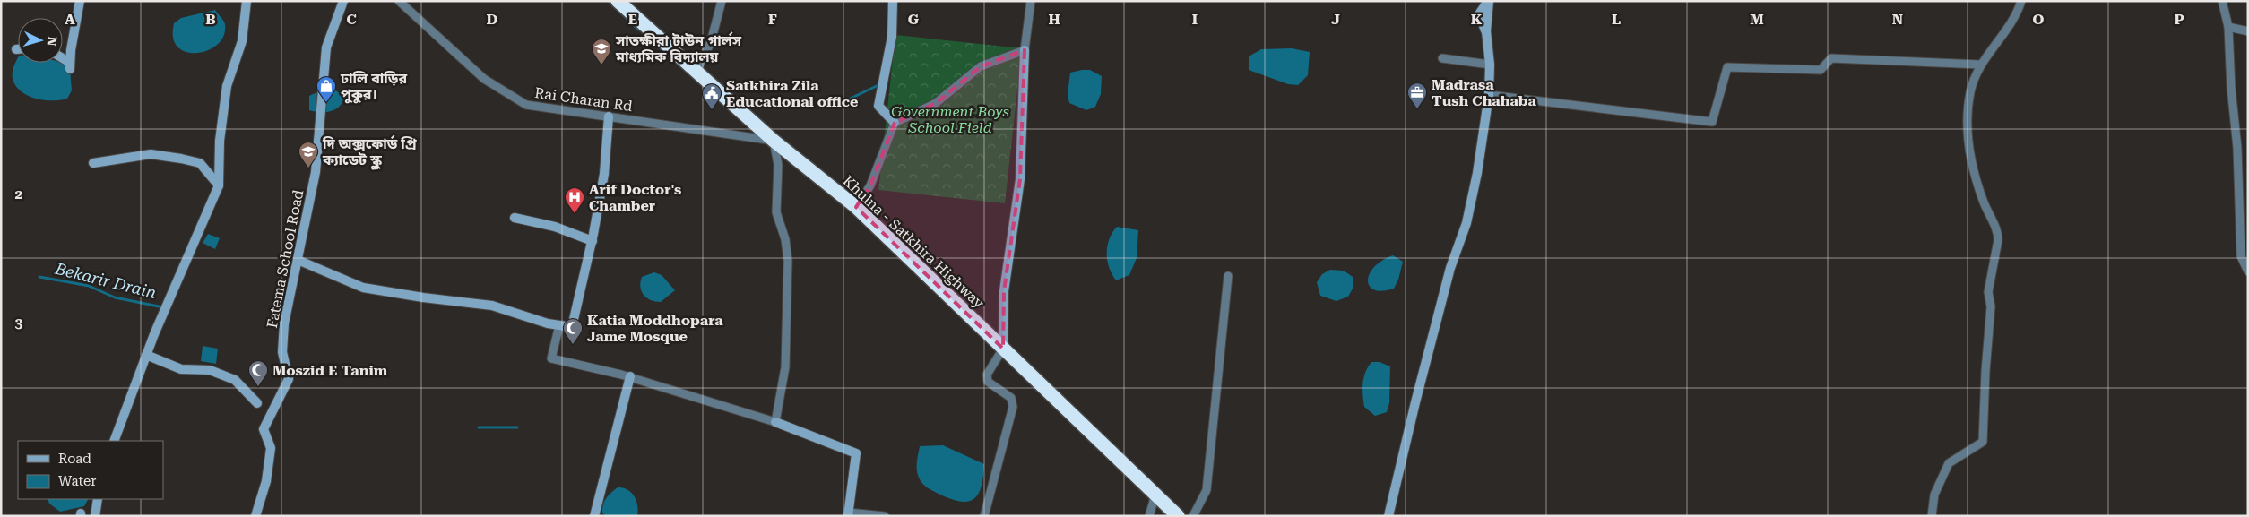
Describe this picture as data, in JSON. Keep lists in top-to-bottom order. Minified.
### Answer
{"streets":{"highway":["Khulna - Satkhira Highway"],"street":["Rai Charan Rd","Fatema School Road"]},"crossings":[["Rai Charan Rd","Khulna - Satkhira Highway"]],"water":["Bekarir Drain"],"parks":["Government Boys School Field"],"places":{"school or university":["সাতক্ষীরা টাউন গার্লস মাধ্যমিক বিদ্যালয়","দি অক্সফোর্ড প্রি ক্যাডেট স্কুল"],"shop":["ঢালি বাড়ির পুকুর।"],"office":["Madrasa Tush Chahaba"],"public building":["Satkhira Zila Educational office"],"hospital":["Arif Doctor's Chamber"],"mosque":["Katia Moddhopara Jame Mosque","Moszid E Tanim"]},"legend":["Road","Water"],"north":"right","grid":{"columns":["A","B","C","D","E","F","G","H","I","J","K","L","M","N","O","P"],"rows":["2","3"]}}
